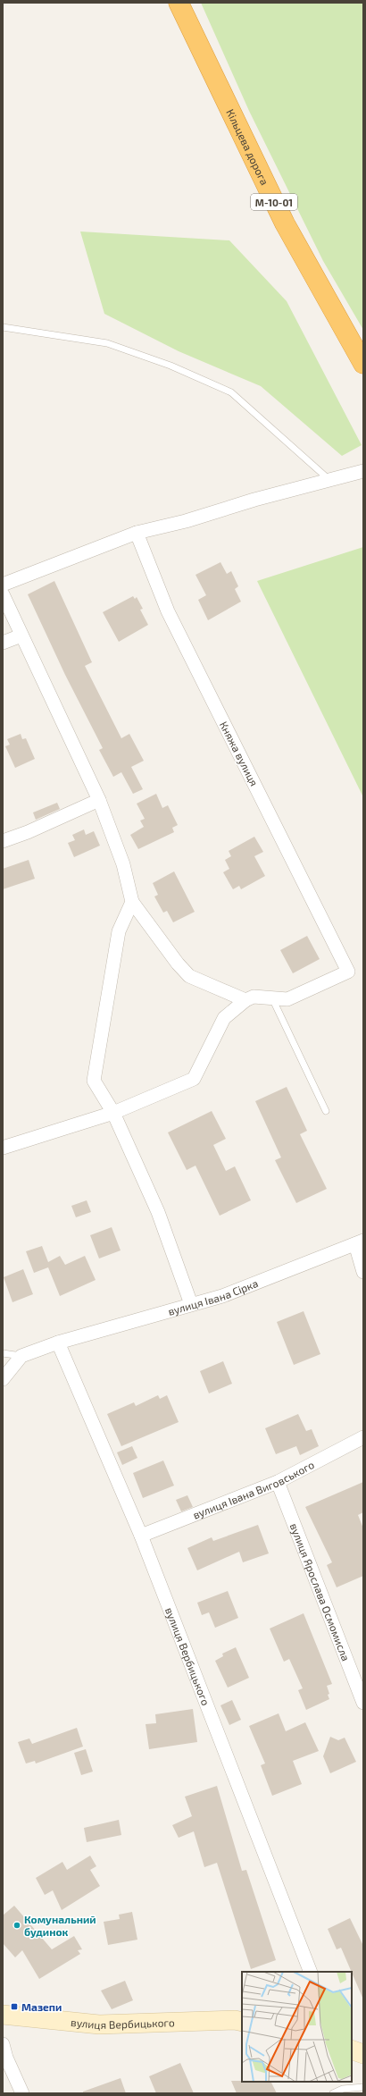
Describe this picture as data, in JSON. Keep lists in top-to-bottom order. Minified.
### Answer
{"streets":{"highway":["Кільцева дорога","М-10-01"],"street":["Княжа вулиця","вулиця Івана Сірка","вулиця Івана Виговського","вулиця Ярослава Осмомисла","вулиця Вербицького"]},"crossings":[["вулиця Івана Сірка","вулиця Вербицького"],["вулиця Івана Виговського","вулиця Ярослава Осмомисла"],["вулиця Івана Виговського","вулиця Вербицького"]],"places":{"other":["Комунальний будинок"],"transit":["Мазепи"]}}
